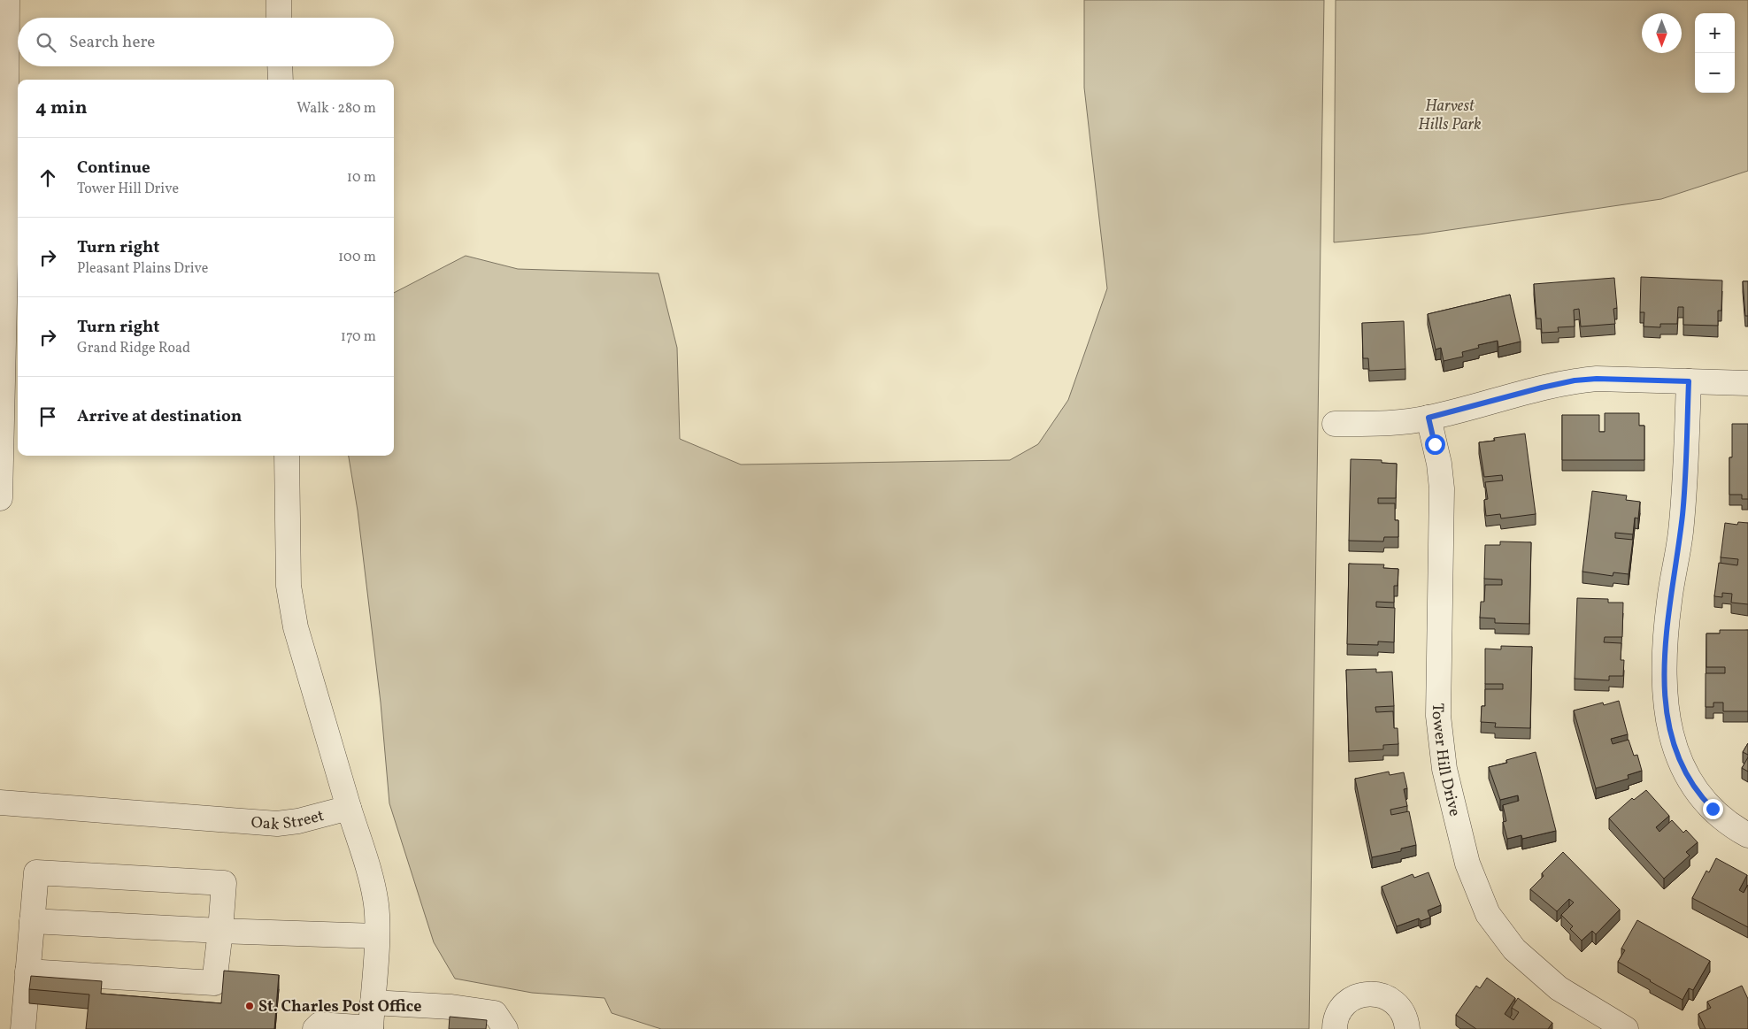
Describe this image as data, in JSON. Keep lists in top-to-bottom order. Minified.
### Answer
{"streets":{"street":["Tower Hill Drive","Oak Street"]},"parks":["Harvest Hills Park"],"places":["St. Charles Post Office"],"north":"bottom","page":{"map_buttons":["+","−"],"search":"Search here","heading":["4 min","Walk · 280 m"],"list":[["Continue","Tower Hill Drive","10 m"],["Turn right","Pleasant Plains Drive","100 m"],["Turn right","Grand Ridge Road","170 m"],"Arrive at destination"]}}
